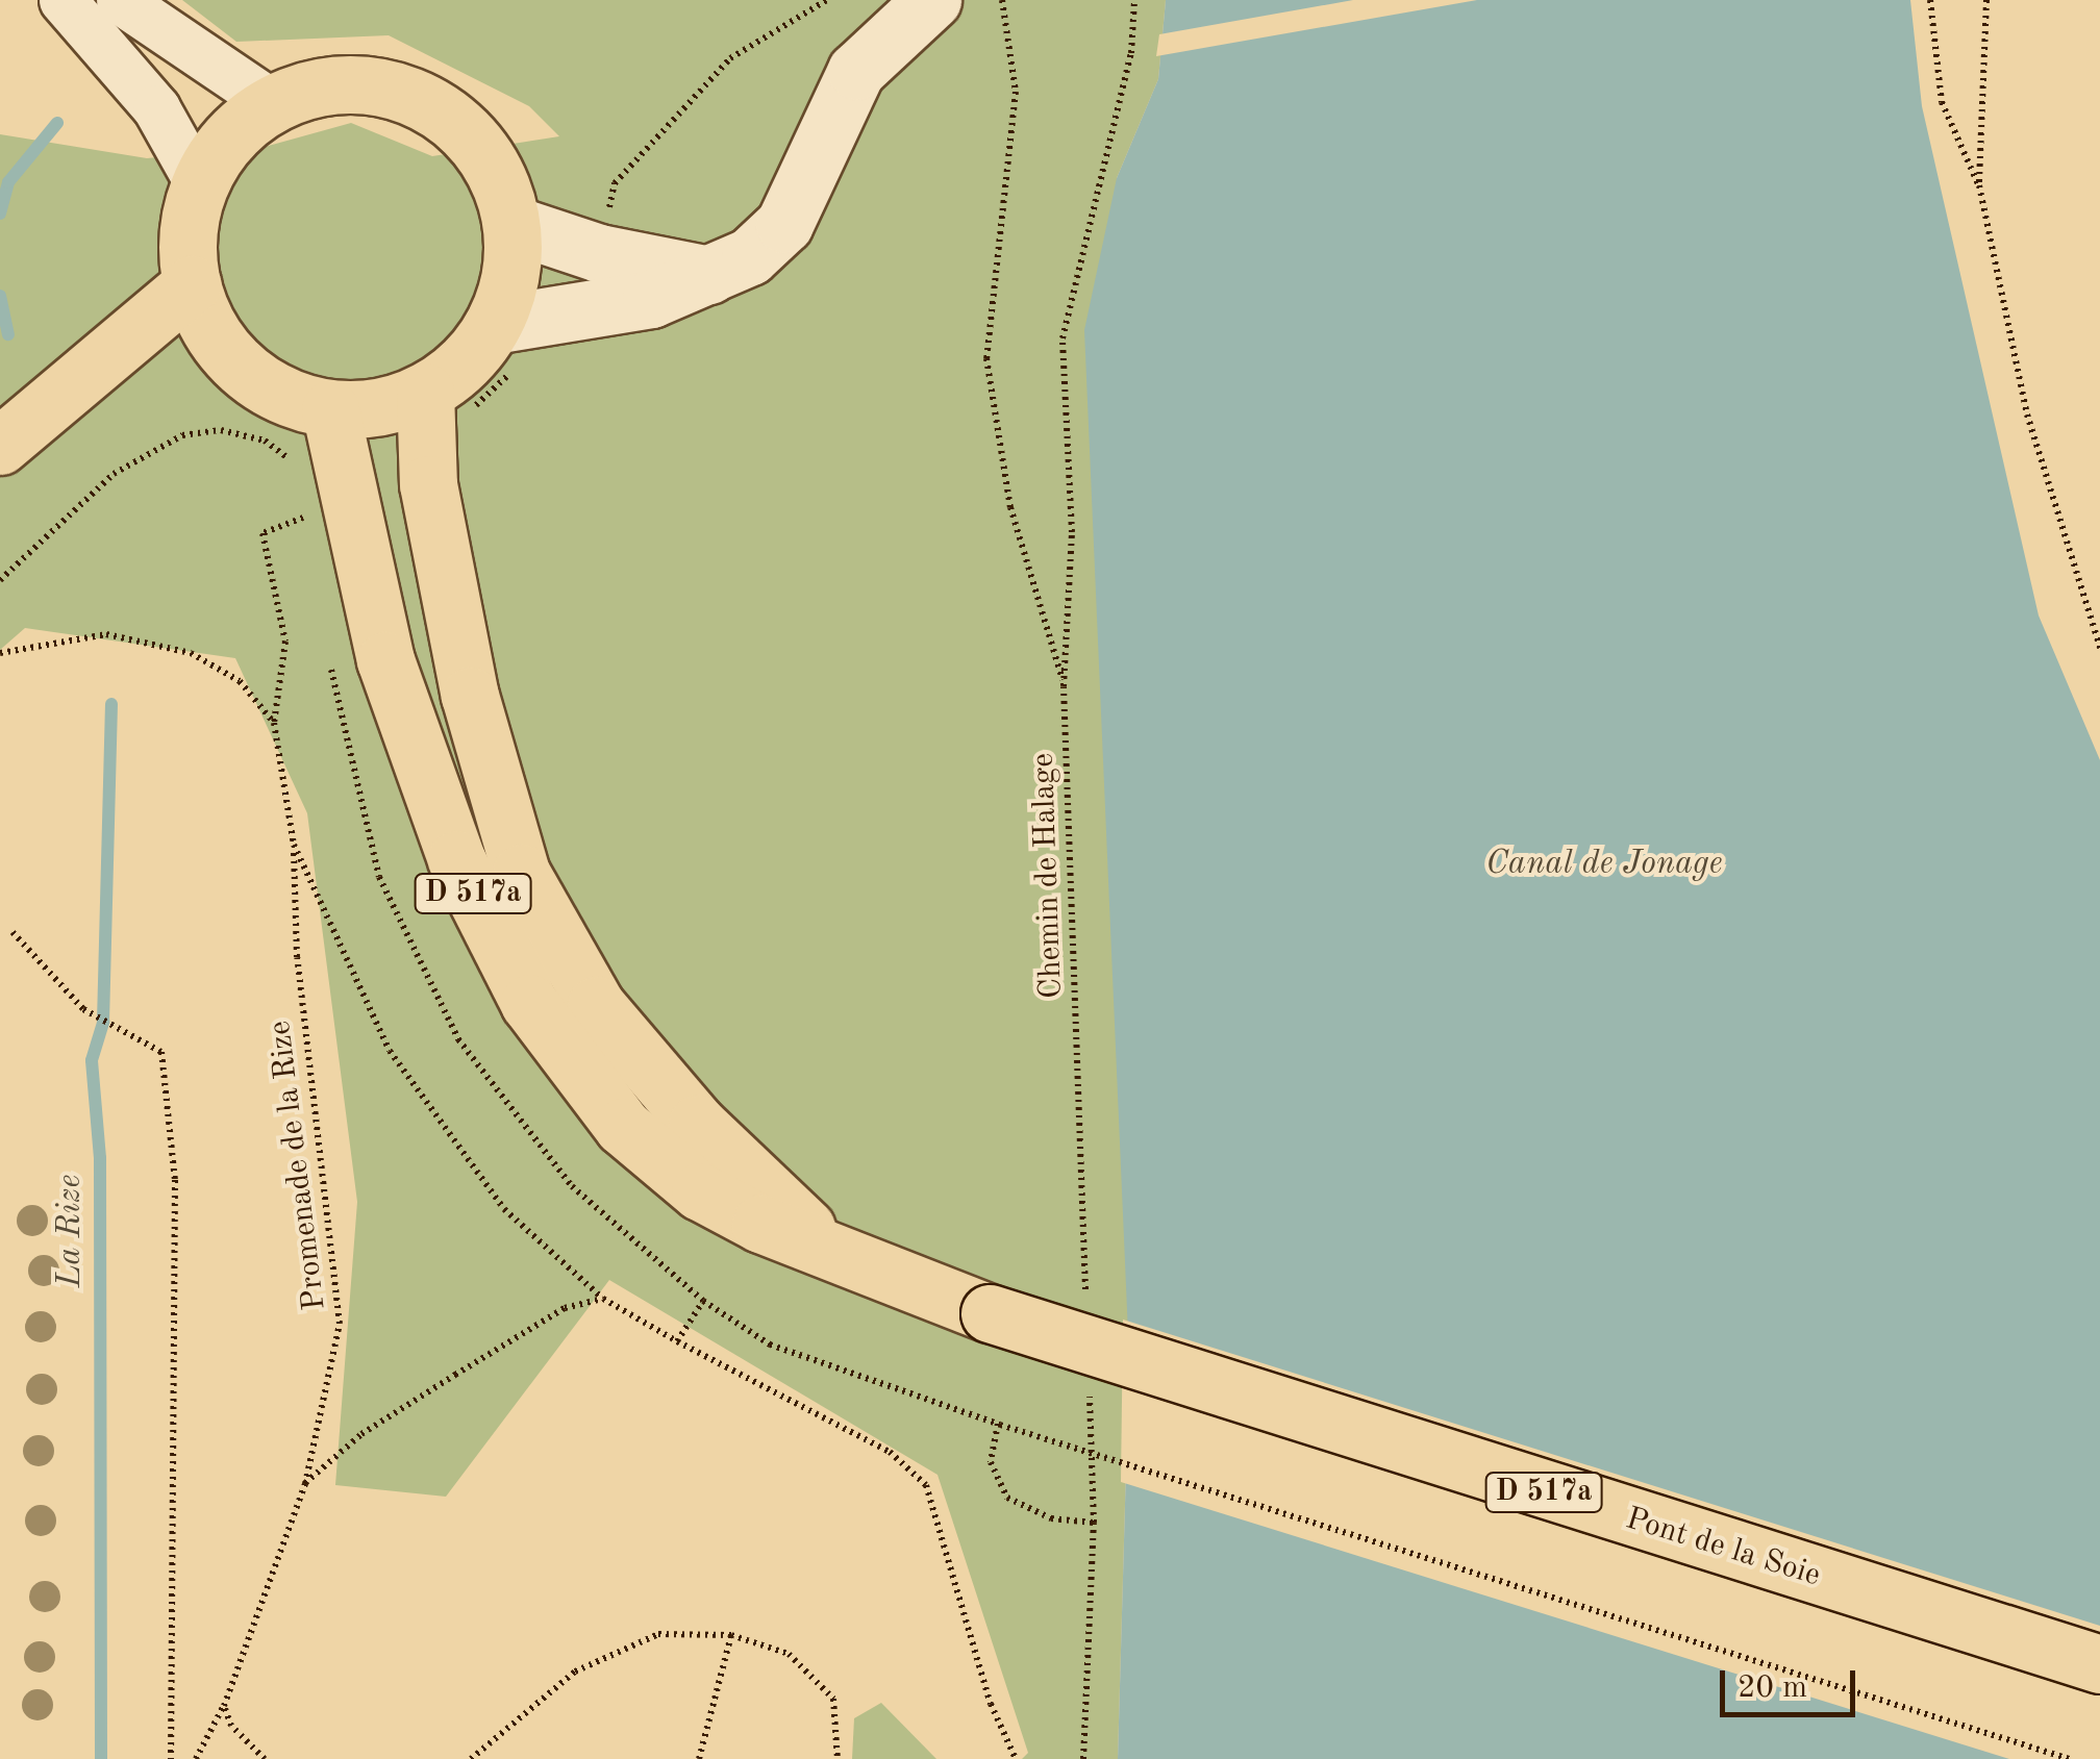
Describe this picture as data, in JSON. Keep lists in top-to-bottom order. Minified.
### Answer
{"streets":{"main road":["D 517a","Pont de la Soie"],"path":["Chemin de Halage","Promenade de la Rize"]},"crossings":[["D 517a","Pont de la Soie"]],"water":["Canal de Jonage","La Rize"],"scale_bar":"20 m"}
